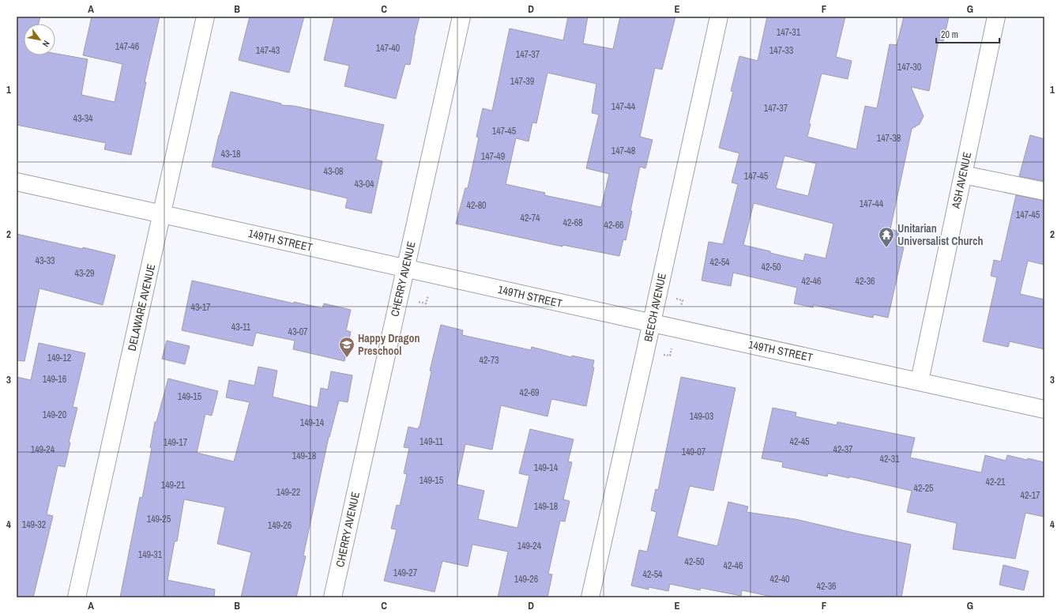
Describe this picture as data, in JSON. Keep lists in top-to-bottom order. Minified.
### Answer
{"streets":{"street":["ASH AVENUE","149TH STREET","CHERRY AVENUE","DELAWARE AVENUE","BEECH AVENUE"]},"crossings":[["ASH AVENUE","149TH STREET"],["149TH STREET","CHERRY AVENUE"],["149TH STREET","DELAWARE AVENUE"],["149TH STREET","BEECH AVENUE"]],"places":{"temple":["Unitarian Universalist Church"],"school or university":["Happy Dragon Preschool"]},"house_numbers":["147-31","147-46","147-40","147-43","147-33","147-37","147-30","147-39","147-44","147-37","43-34","147-45","147-38","147-48","43-18","147-49","43-08","147-45","43-04","147-44","42-80","147-45","42-74","42-68","42-66","43-33","42-54","42-50","43-29","42-46","42-36","43-17","43-11","43-07","149-12","42-73","149-16","42-69","149-15","149-20","149-03","149-14","149-11","42-45","149-17","149-24","42-37","149-07","149-18","42-31","149-14","149-15","42-21","149-21","42-25","149-22","42-17","149-18","149-25","149-32","149-26","149-24","149-31","42-50","42-46","149-27","42-54","149-26","42-40","42-36"],"scale_bar":"20 m","north":"bottom right","grid":{"columns":["A","B","C","D","E","F","G"],"rows":["1","2","3","4"]}}
